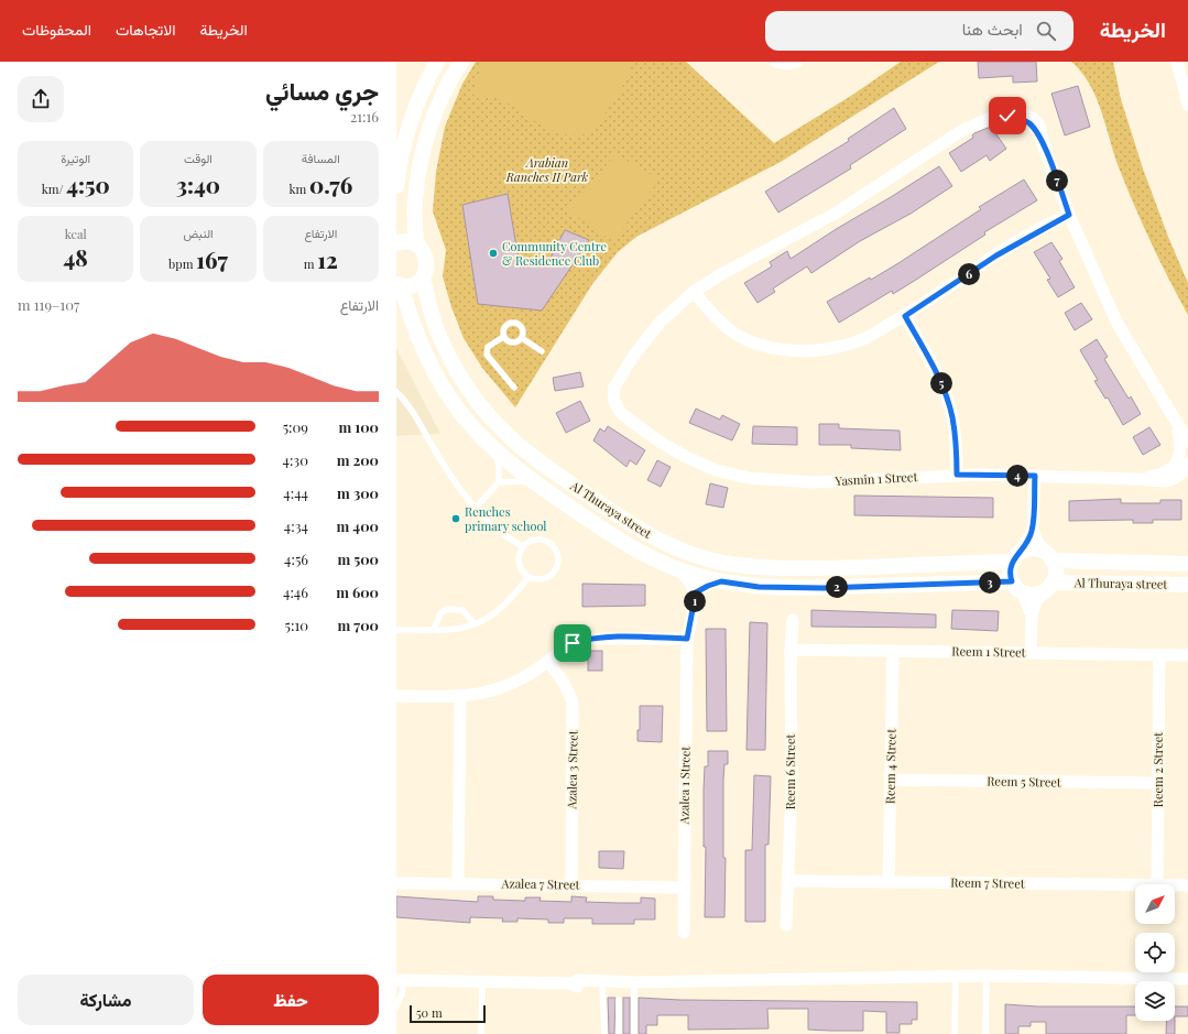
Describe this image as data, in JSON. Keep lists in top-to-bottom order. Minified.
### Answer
{"streets":{"street":["Yasmin 1 Street","Al Thuraya street","Reem 1 Street","Reem 4 Street","Azalea 3 Street","Reem 2 Street","Reem 6 Street","Reem 5 Street","Azalea 1 Street","Reem 7 Street","Azalea 7 Street"]},"crossings":[["Reem 1 Street","Reem 4 Street"],["Reem 1 Street","Reem 2 Street"],["Reem 1 Street","Reem 6 Street"],["Reem 4 Street","Reem 5 Street"],["Reem 4 Street","Reem 7 Street"],["Azalea 3 Street","Azalea 7 Street"],["Reem 2 Street","Reem 5 Street"],["Reem 6 Street","Reem 7 Street"],["Azalea 1 Street","Azalea 7 Street"]],"parks":["Arabian Ranches II Park"],"places":["Community Centre & Residence Club","Renches primary school"],"scale_bar":"50 m","north":"top right","page":{"header":"الخريطة","search":"ابحث هنا","nav":["الخريطة","الاتجاهات","المحفوظات"],"heading":["جري مسائي","21:16"],"stats":[["المسافة","0.76 km"],["الوقت","3:40"],["الوتيرة","4:50 /km"],["الارتفاع","12 m"],["النبض","167 bpm"],["kcal","48"]],"pins":["7","6","5","4","3","2","1"],"chart":["الارتفاع","107–119 m"],"list":[{"name":"100 m","note":"5:09"},{"name":"200 m","note":"4:30"},{"name":"300 m","note":"4:44"},{"name":"400 m","note":"4:34"},{"name":"500 m","note":"4:56"},{"name":"600 m","note":"4:46"},{"name":"700 m","note":"5:10"}],"buttons":["حفظ","مشاركة"],"scale":"50 m"}}
